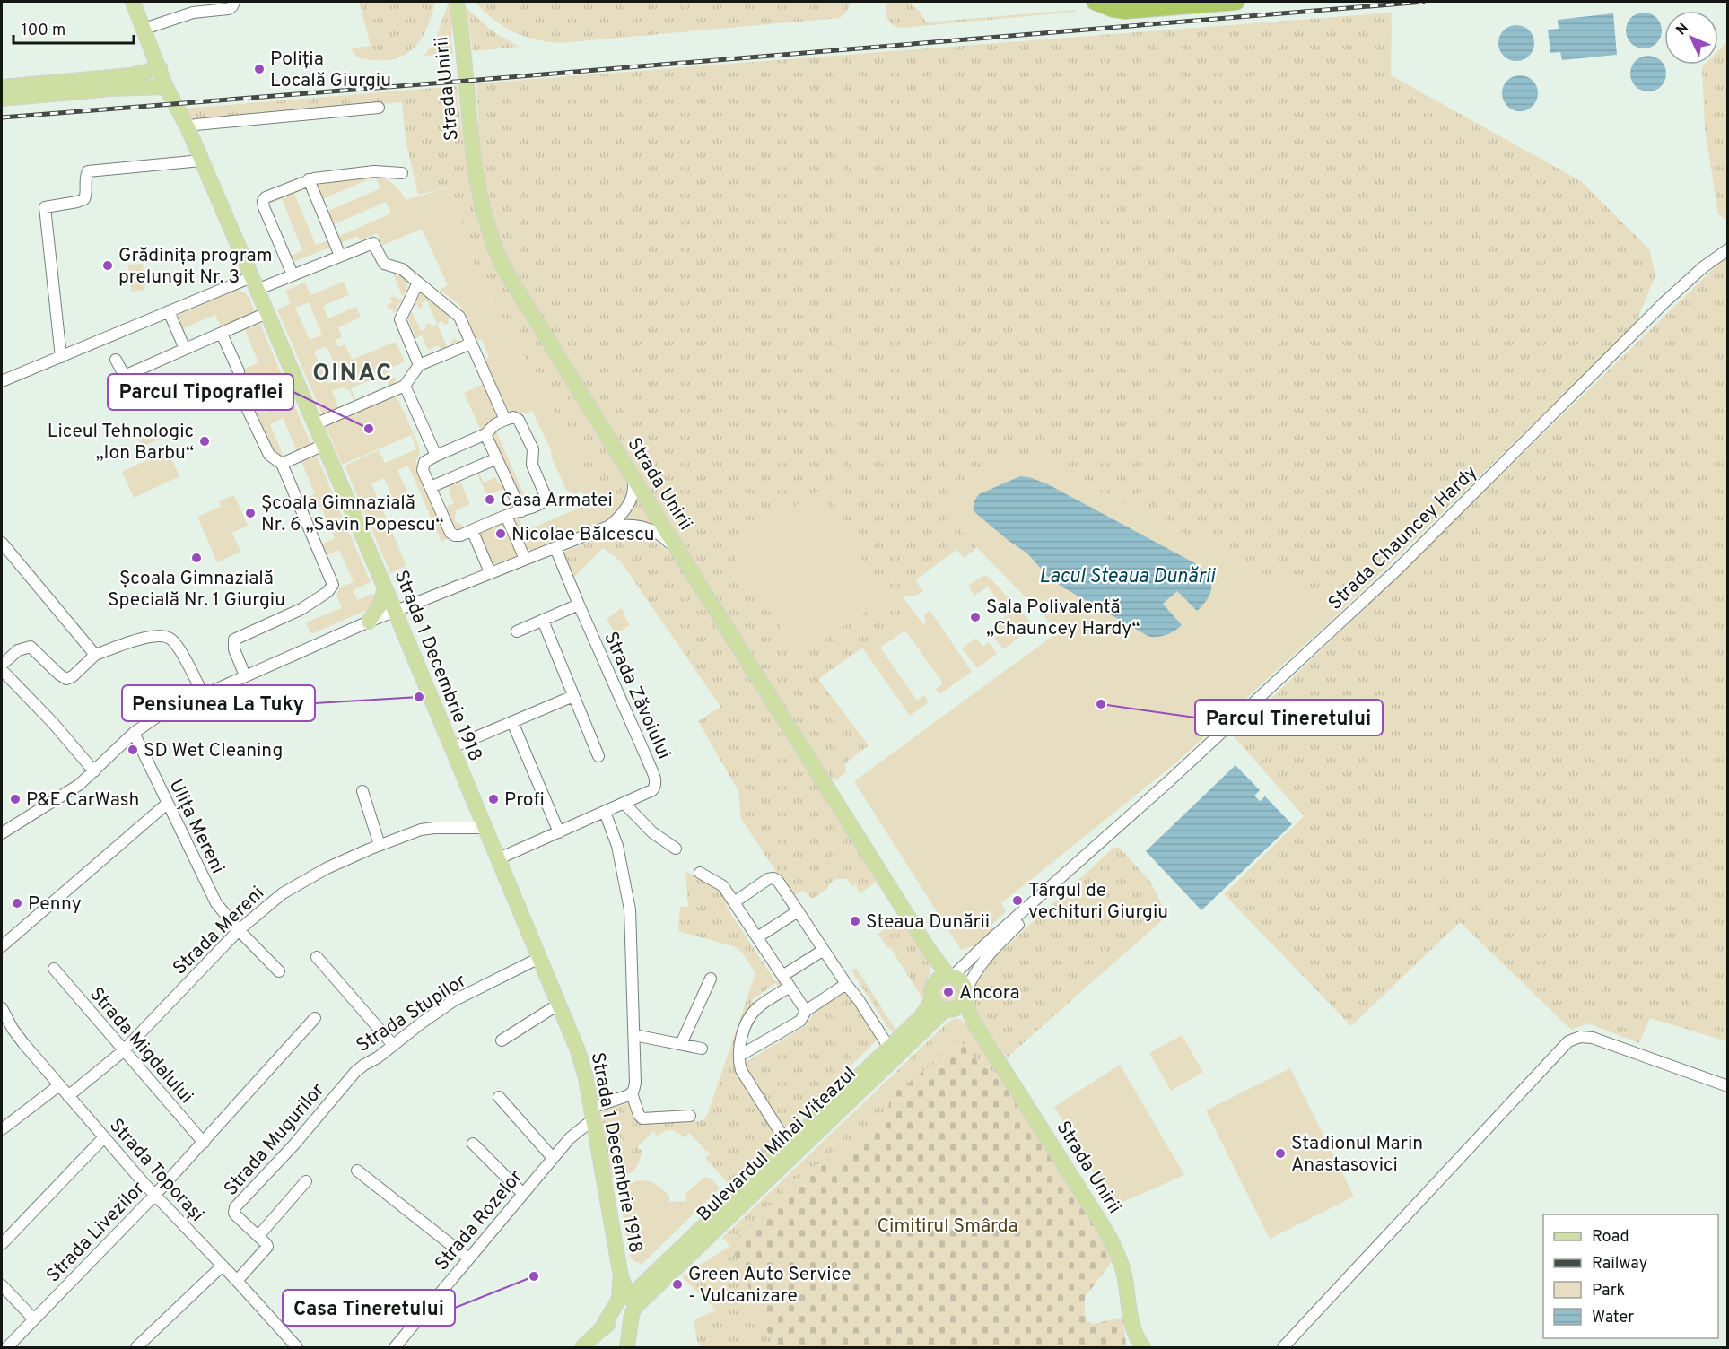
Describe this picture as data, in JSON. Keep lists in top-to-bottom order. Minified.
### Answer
{"streets":{"main road":["Strada Unirii","Strada 1 Decembrie 1918","Bulevardul Mihai Viteazul"],"street":["Strada Chauncey Hardy","Strada Zăvoiului","Ulița Mereni","Strada Mereni","Strada Stupilor","Strada Migdalului","Strada Mugurilor","Strada Toporași","Strada Rozelor","Strada Livezilor"]},"crossings":[["Strada Unirii","Strada Chauncey Hardy"],["Strada Unirii","Bulevardul Mihai Viteazul"],["Strada Chauncey Hardy","Bulevardul Mihai Viteazul"],["Strada 1 Decembrie 1918","Strada Zăvoiului"],["Strada 1 Decembrie 1918","Strada Mereni"],["Strada 1 Decembrie 1918","Strada Stupilor"],["Strada 1 Decembrie 1918","Bulevardul Mihai Viteazul"],["Strada 1 Decembrie 1918","Strada Rozelor"],["Ulița Mereni","Strada Mereni"],["Strada Mereni","Strada Migdalului"],["Strada Mereni","Strada Toporași"],["Strada Stupilor","Strada Mugurilor"],["Strada Migdalului","Strada Livezilor"],["Strada Toporași","Strada Livezilor"]],"districts":["OINAC"],"water":["Lacul Steaua Dunării"],"parks":["Cimitirul Smârda"],"places":["Poliția Locală Giurgiu","Grădinița program prelungit Nr. 3","Parcul Tipografiei","Liceul Tehnologic „Ion Barbu“","Casa Armatei","Școala Gimnazială Nr. 6 „Savin Popescu“","Nicolae Bălcescu","Școala Gimnazială Specială Nr. 1 Giurgiu","Sala Polivalentă „Chauncey Hardy“","Pensiunea La Tuky","Parcul Tineretului","SD Wet Cleaning","P&E CarWash","Profi","Târgul de vechituri Giurgiu","Penny","Steaua Dunării","Ancora","Stadionul Marin Anastasovici","Casa Tineretului","Green Auto Service - Vulcanizare"],"legend":["Road","Railway","Park","Water"],"scale_bar":"100 m","north":"top left"}
